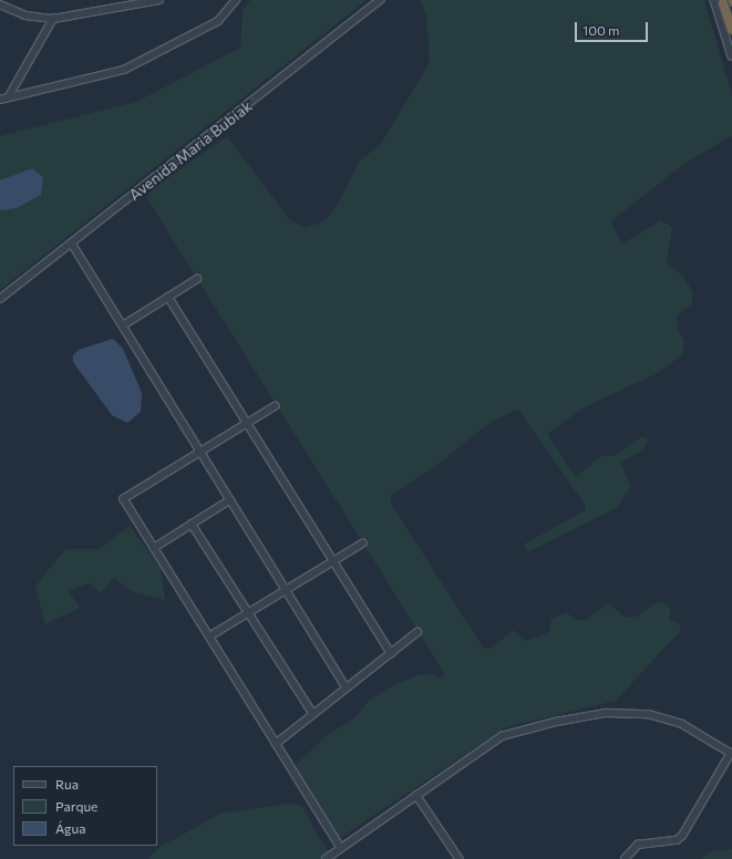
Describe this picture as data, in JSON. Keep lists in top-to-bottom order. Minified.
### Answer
{"streets":{"street":["Avenida Maria Bubiak"]},"legend":["Rua","Parque","Água"],"scale_bar":"100 m"}
